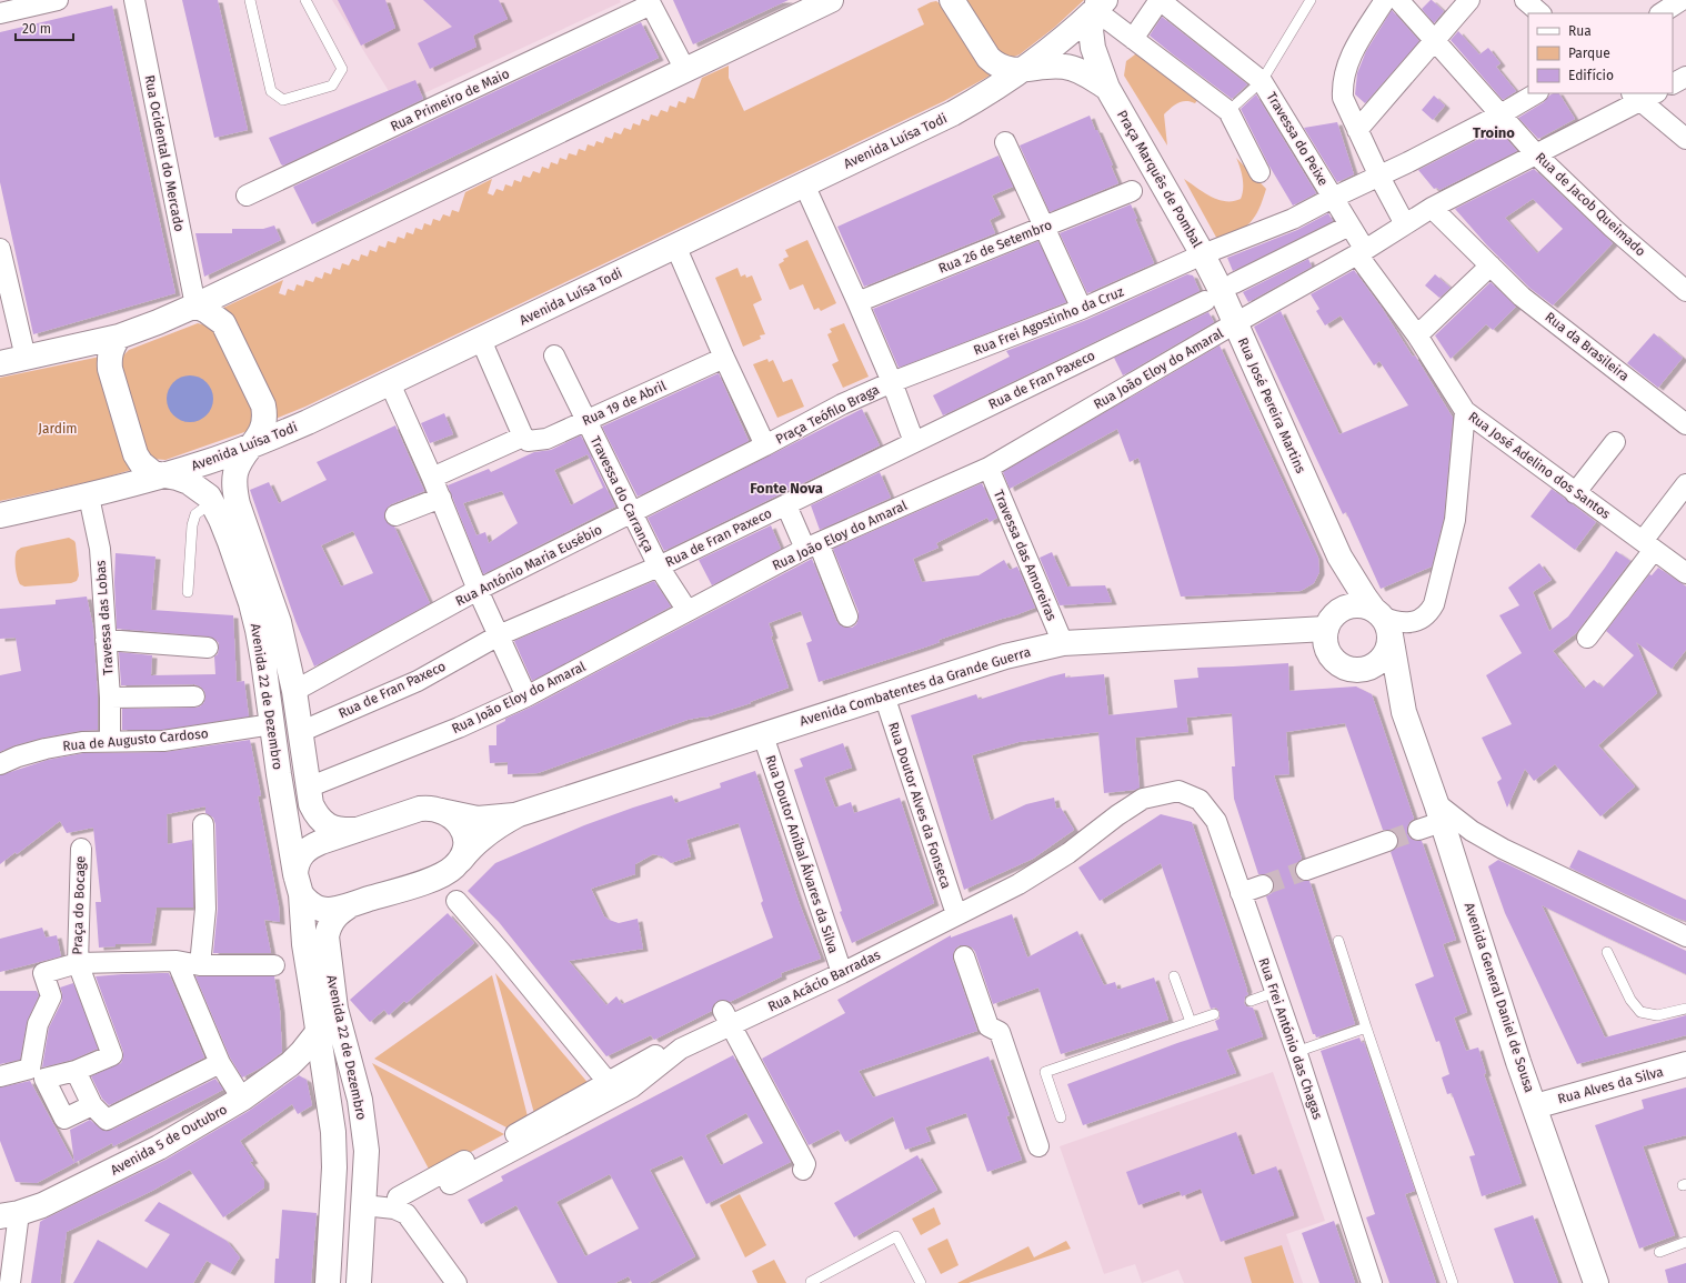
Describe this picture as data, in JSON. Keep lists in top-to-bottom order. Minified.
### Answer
{"streets":{"main road":["Avenida Luísa Todi","Praça Marquês de Pombal","Rua José Pereira Martins","Avenida Combatentes da Grande Guerra","Avenida 22 de Dezembro","Avenida General Daniel de Sousa","Rua Alves da Silva","Avenida 5 de Outubro"],"street":["Rua Primeiro de Maio","Travessa do Peixe","Rua Ocidental do Mercado","Rua de Jacob Queimado","Rua 26 de Setembro","Rua Frei Agostinho da Cruz","Rua da Brasileira","Rua João Eloy do Amaral","Rua de Fran Paxeco","Rua 19 de Abril","Praça Teófilo Braga","Rua José Adelino dos Santos","Travessa do Carrança","Travessa das Amoreiras","Rua António Maria Eusébio","Travessa das Lobas","Rua de Augusto Cardoso","Rua Doutor Alves da Fonseca","Rua Doutor Aníbal Álvares da Silva","Praça do Bocage","Rua Acácio Barradas","Rua Frei António das Chagas"]},"crossings":[["Travessa do Peixe","Praça Marquês de Pombal"],["Travessa do Peixe","Rua João Eloy do Amaral"],["Travessa do Peixe","Rua José Adelino dos Santos"],["Avenida Luísa Todi","Praça Marquês de Pombal"],["Avenida Luísa Todi","Praça Teófilo Braga"],["Avenida Luísa Todi","Travessa das Lobas"],["Avenida Luísa Todi","Avenida 22 de Dezembro"],["Rua Ocidental do Mercado","Avenida 22 de Dezembro"],["Praça Marquês de Pombal","Rua de Jacob Queimado"],["Praça Marquês de Pombal","Rua Frei Agostinho da Cruz"],["Praça Marquês de Pombal","Rua José Pereira Martins"],["Rua de Jacob Queimado","Rua João Eloy do Amaral"],["Rua 26 de Setembro","Praça Teófilo Braga"],["Rua Frei Agostinho da Cruz","Rua José Pereira Martins"],["Rua Frei Agostinho da Cruz","Praça Teófilo Braga"],["Rua da Brasileira","Rua João Eloy do Amaral"],["Rua João Eloy do Amaral","Rua José Pereira Martins"],["Rua João Eloy do Amaral","Rua José Adelino dos Santos"],["Rua João Eloy do Amaral","Travessa do Carrança"],["Rua João Eloy do Amaral","Travessa das Amoreiras"],["Rua João Eloy do Amaral","Avenida 22 de Dezembro"],["Rua de Fran Paxeco","Travessa do Carrança"],["Rua de Fran Paxeco","Avenida 22 de Dezembro"],["Rua 19 de Abril","Praça Teófilo Braga"],["Rua 19 de Abril","Travessa do Carrança"],["Rua José Pereira Martins","Avenida Combatentes da Grande Guerra"],["Rua José Pereira Martins","Avenida General Daniel de Sousa"],["Praça Teófilo Braga","Rua António Maria Eusébio"],["Travessa do Carrança","Rua António Maria Eusébio"],["Travessa das Amoreiras","Avenida Combatentes da Grande Guerra"],["Rua António Maria Eusébio","Avenida 22 de Dezembro"],["Travessa das Lobas","Rua de Augusto Cardoso"],["Avenida Combatentes da Grande Guerra","Avenida 22 de Dezembro"],["Avenida Combatentes da Grande Guerra","Rua Doutor Alves da Fonseca"],["Avenida Combatentes da Grande Guerra","Rua Doutor Aníbal Álvares da Silva"],["Avenida Combatentes da Grande Guerra","Avenida General Daniel de Sousa"],["Avenida 22 de Dezembro","Rua de Augusto Cardoso"],["Avenida 22 de Dezembro","Avenida 5 de Outubro"],["Rua Doutor Alves da Fonseca","Rua Acácio Barradas"],["Rua Doutor Aníbal Álvares da Silva","Rua Acácio Barradas"],["Rua Acácio Barradas","Rua Frei António das Chagas"],["Avenida General Daniel de Sousa","Rua Alves da Silva"]],"districts":["Troino","Fonte Nova"],"parks":["Jardim"],"legend":["Rua","Parque","Edifício"],"scale_bar":"20 m"}
